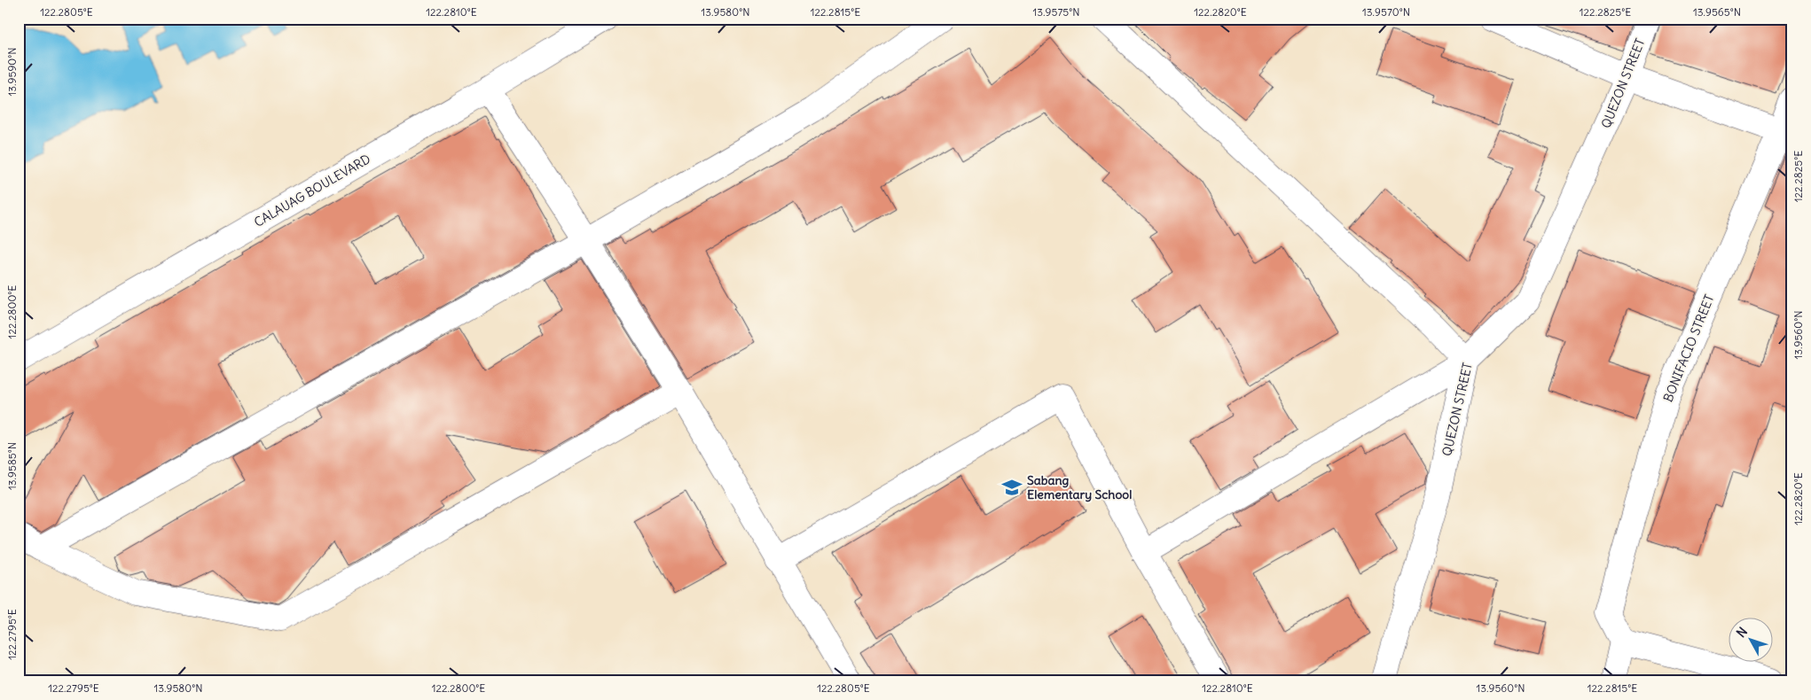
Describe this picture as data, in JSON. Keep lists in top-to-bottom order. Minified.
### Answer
{"streets":{"street":["QUEZON STREET","CALAUAG BOULEVARD","BONIFACIO STREET"]},"places":{"school or university":["Sabang Elementary School"]},"north":"top left","coordinates":["122.2805°E","122.2810°E","13.9580°N","122.2815°E","13.9575°N","122.2820°E","13.9570°N","122.2825°E","13.9565°N","13.9590°N","122.2800°E","13.9560°N","13.9585°N","122.2795°E"]}
